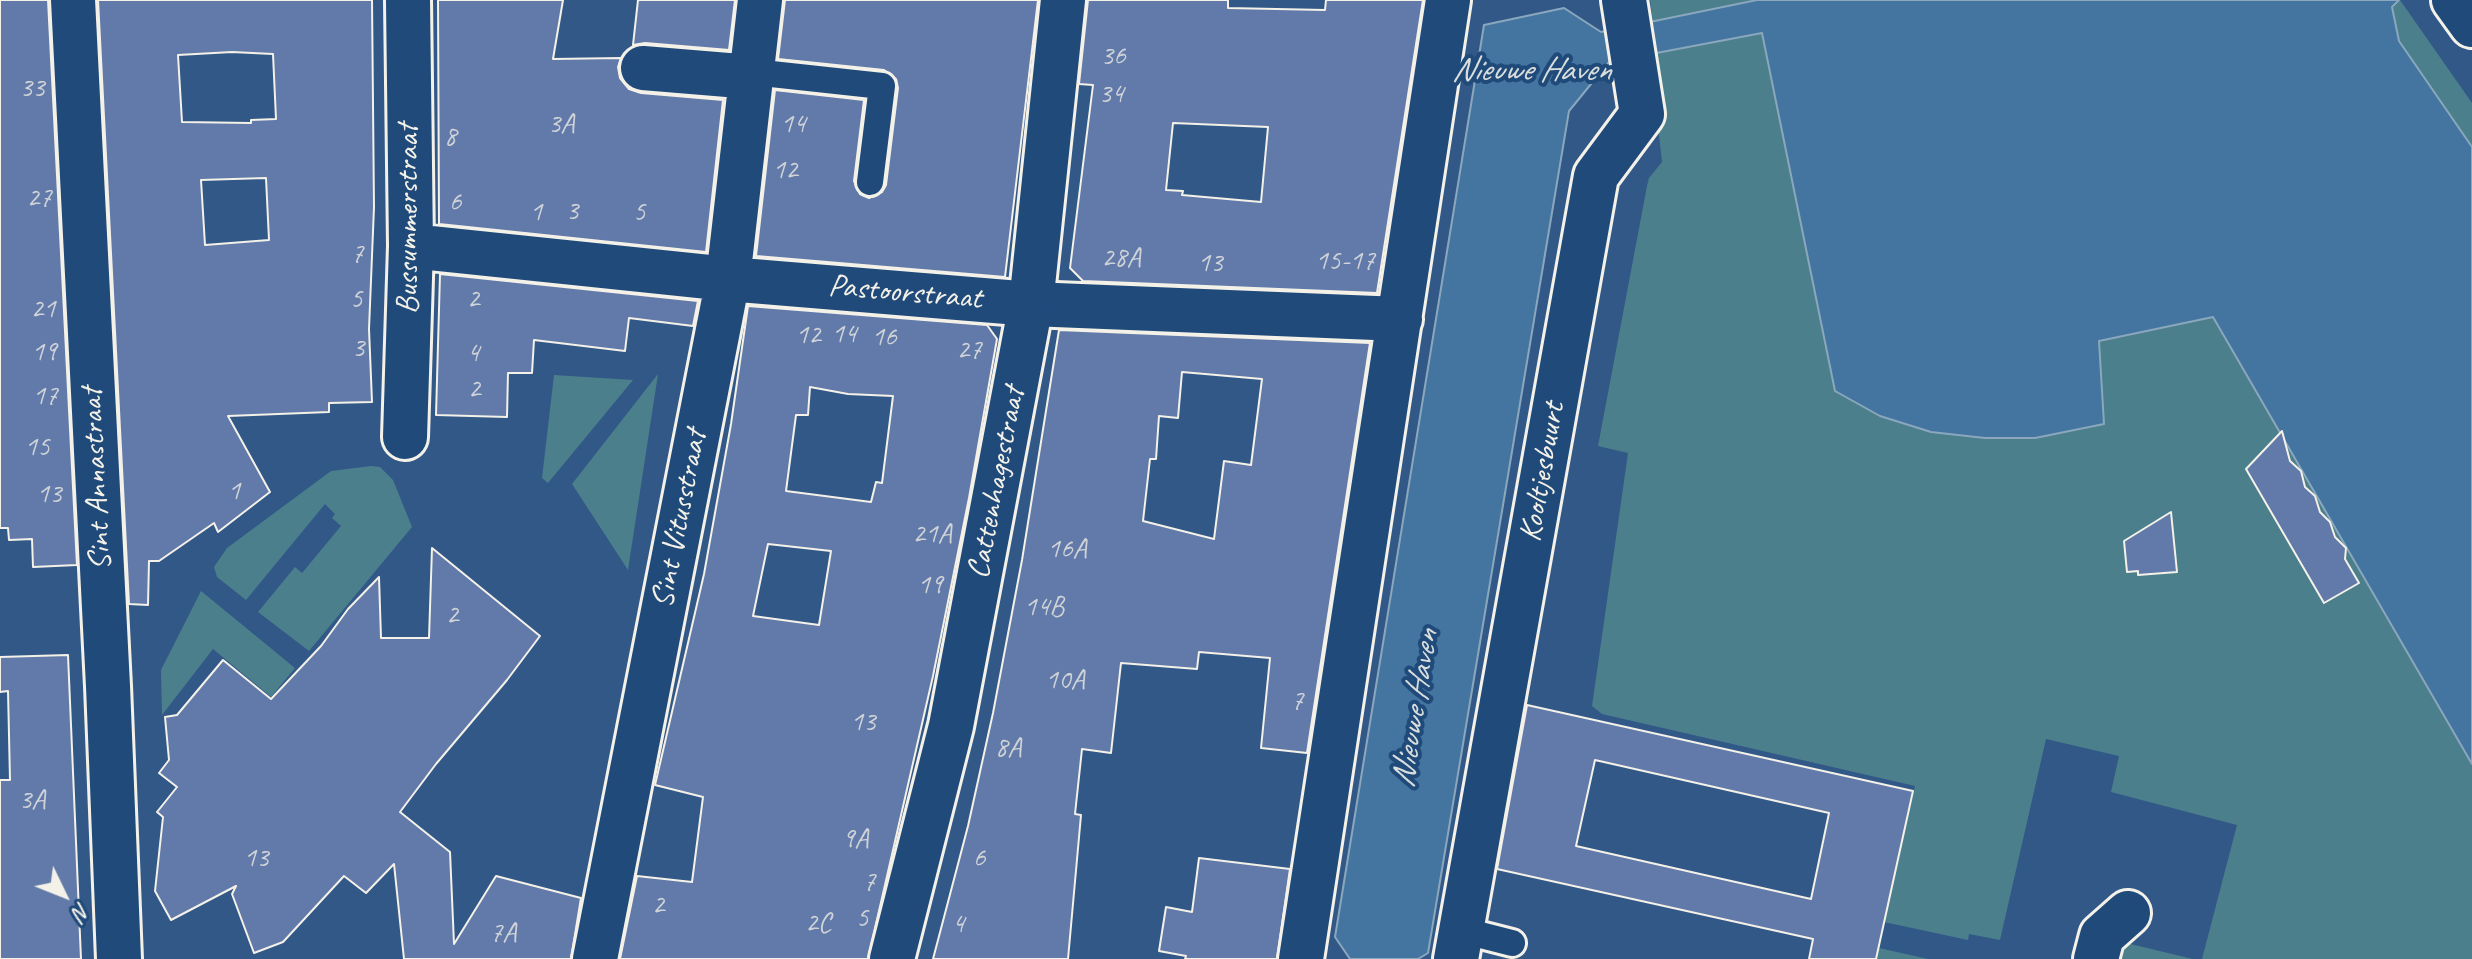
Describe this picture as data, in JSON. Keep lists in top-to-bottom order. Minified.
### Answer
{"streets":{"street":["Bussummerstraat","Pastoorstraat","Kooltjesbuurt","Sint Annastraat","Cattenhagestraat","Sint Vitusstraat"]},"crossings":[["Bussummerstraat","Pastoorstraat"],["Pastoorstraat","Cattenhagestraat"],["Pastoorstraat","Sint Vitusstraat"]],"water":["Nieuwe Haven"],"house_numbers":["36","33","34","3A","14","8","12","27","6","3","1","5","7","28A","15-17","13","5","2","21","14","12","16","3","27","19","4","2","17","15","1","13","21A","16A","19","14B","2","10A","7","13","8A","3A","9A","13","6","7","2","5","2C","4","7A"],"north":"bottom right"}
